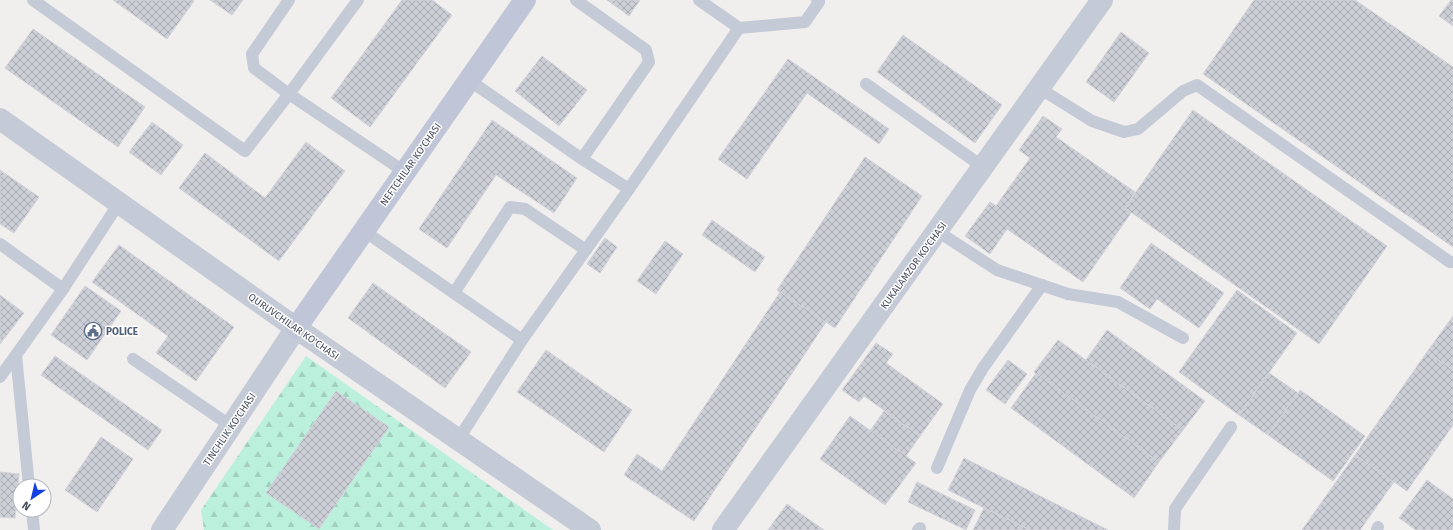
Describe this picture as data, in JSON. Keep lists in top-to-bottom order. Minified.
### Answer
{"streets":{"street":["NEFTCHILAR KO'CHASI","KUKALAMZOR KO'CHASI","QURUVCHILAR KO'CHASI","TINCHLIK KO'CHASI"]},"crossings":[["NEFTCHILAR KO'CHASI","QURUVCHILAR KO'CHASI"],["NEFTCHILAR KO'CHASI","TINCHLIK KO'CHASI"],["QURUVCHILAR KO'CHASI","TINCHLIK KO'CHASI"]],"places":{"public building":["POLICE"]},"north":"bottom left"}
